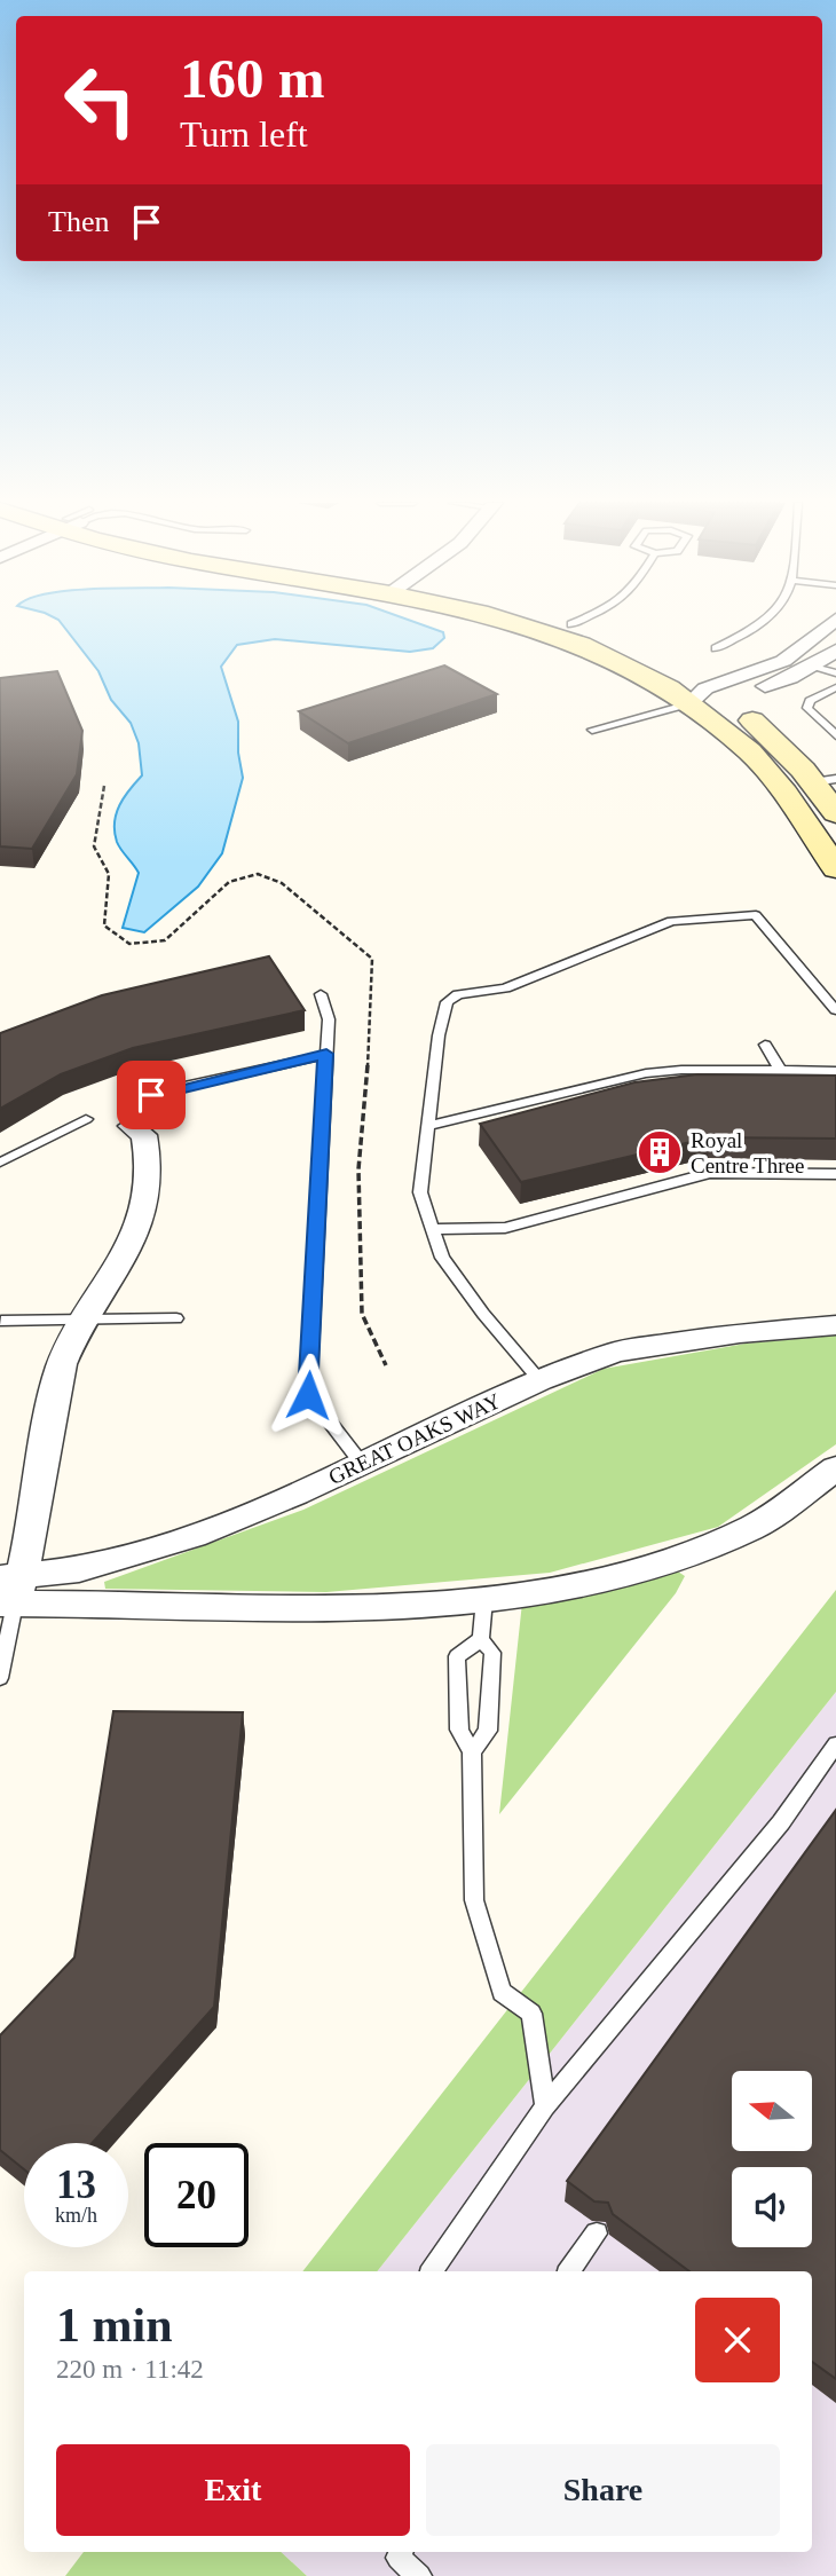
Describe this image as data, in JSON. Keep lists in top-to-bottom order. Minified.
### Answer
{"streets":{"street":["GREAT OAKS WAY"]},"places":{"building":["Royal Centre Three"]},"north":"left","page":{"turn":["160 m","Turn left"],"then":"Then","speed":"13 km/h","limit":"20","heading":["1 min","220 m · 11:42"],"buttons":["Exit","Share"]}}
